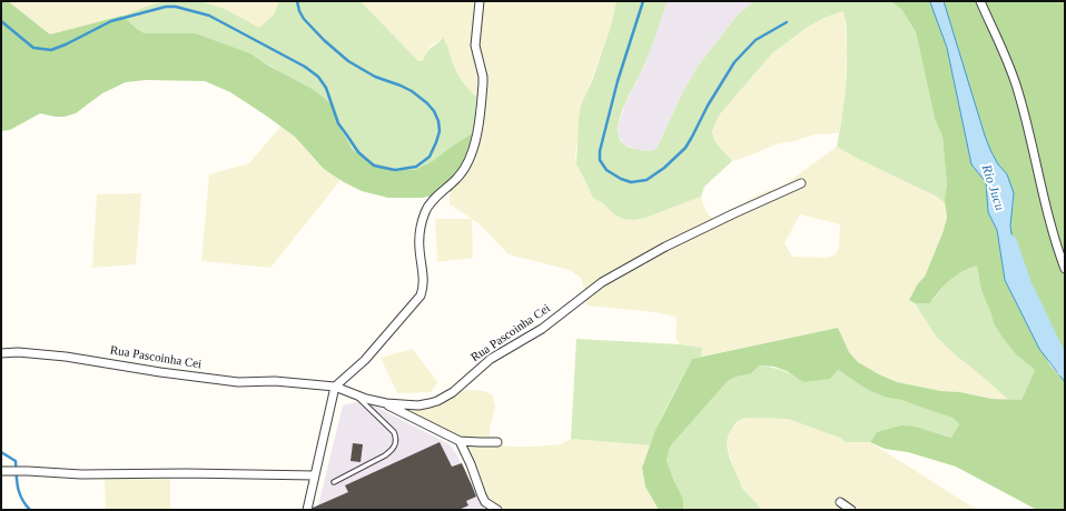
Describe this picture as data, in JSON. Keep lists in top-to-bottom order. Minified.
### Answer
{"streets":{"street":["Rua Pascoinha Cei"]},"water":["Rio Jucu"]}
